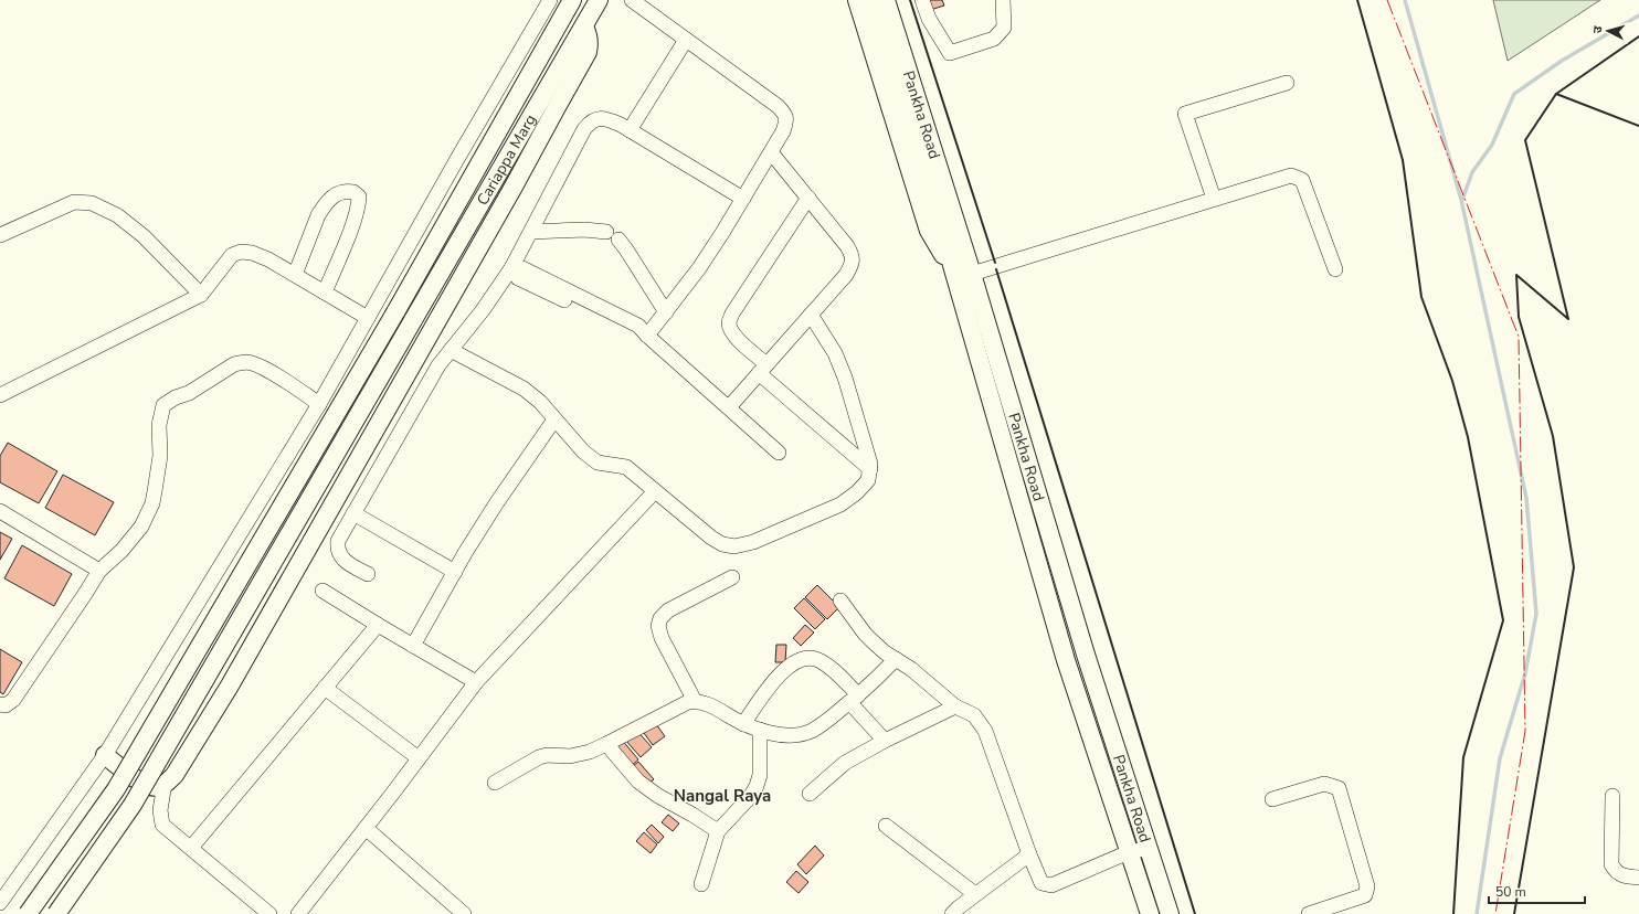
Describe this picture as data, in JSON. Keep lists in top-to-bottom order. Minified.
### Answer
{"streets":{"main road":["Pankha Road","Cariappa Marg"]},"districts":["Nangal Raya"],"scale_bar":"50 m","north":"left"}
